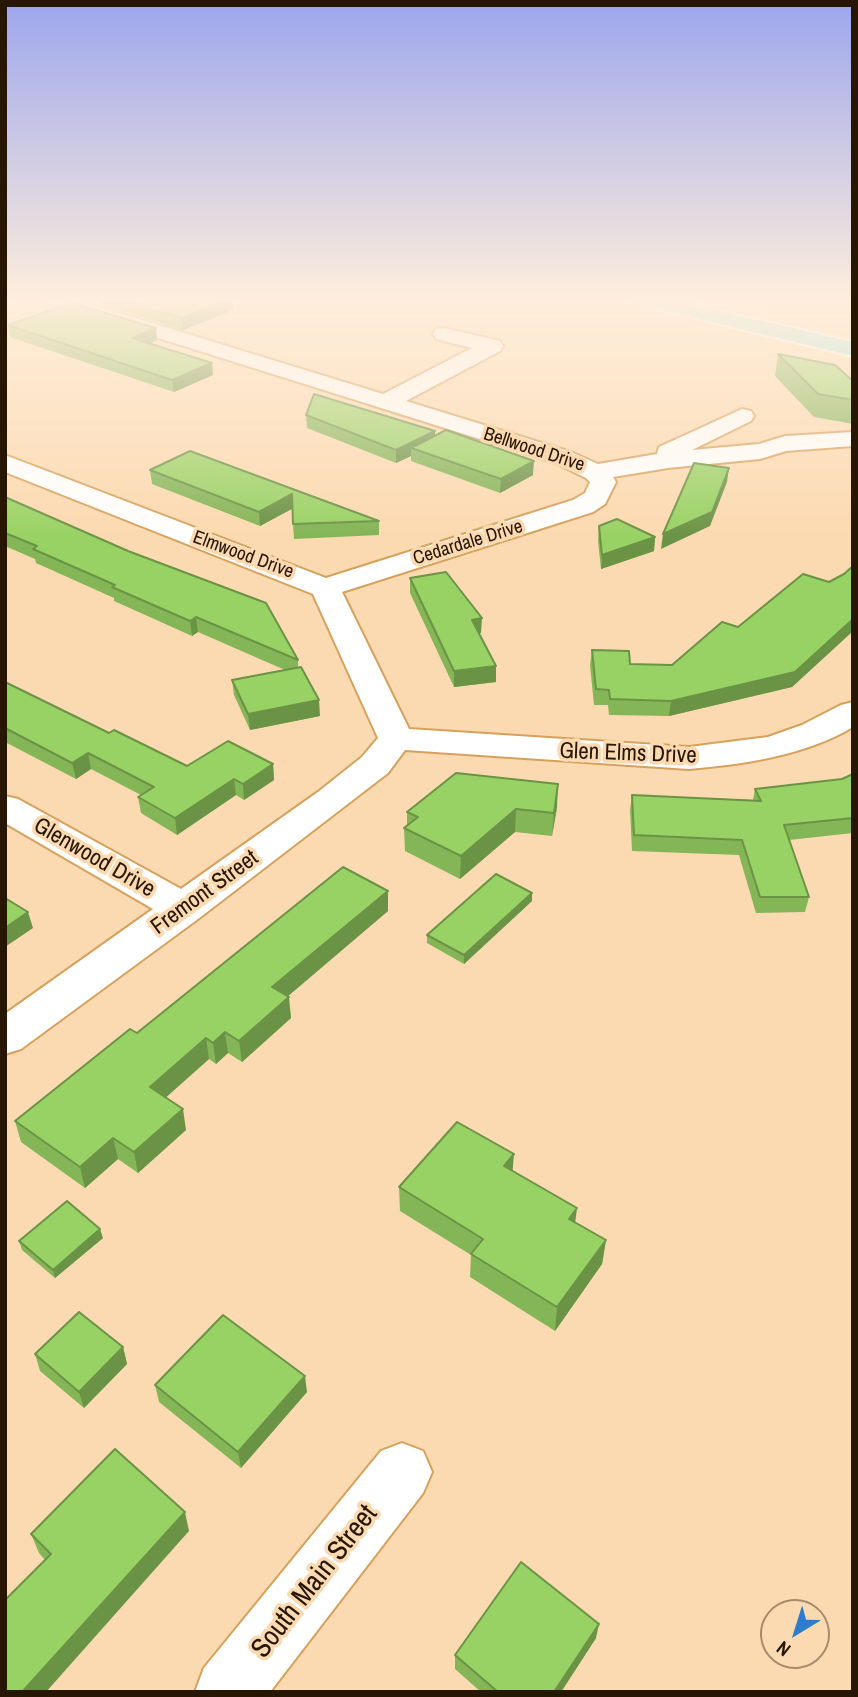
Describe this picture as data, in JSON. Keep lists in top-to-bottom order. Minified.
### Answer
{"streets":{"street":["Bellwood Drive","Cedardale Drive","Elmwood Drive","Glen Elms Drive","Glenwood Drive","Fremont Street","South Main Street"]},"crossings":[["Bellwood Drive","Cedardale Drive"],["Cedardale Drive","Elmwood Drive"],["Glen Elms Drive","Fremont Street"],["Glenwood Drive","Fremont Street"]],"north":"bottom left"}
